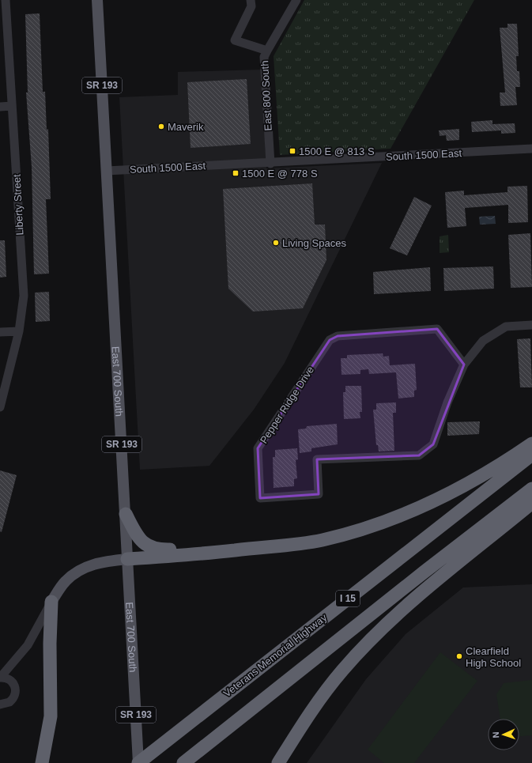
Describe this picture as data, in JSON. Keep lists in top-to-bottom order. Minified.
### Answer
{"streets":{"highway":["I 15","Veterans Memorial Highway"],"main road":["SR 193","East 700 South"],"street":["East 800 South","South 1500 East","Liberty Street","Pepper Ridge Drive"]},"crossings":[["East 800 South","South 1500 East"],["South 1500 East","East 700 South"],["East 700 South","Veterans Memorial Highway"]],"places":{"other":["Maverik","Living Spaces","Clearfield High School"],"transit":["1500 E @ 813 S","1500 E @ 778 S"]},"north":"left"}
